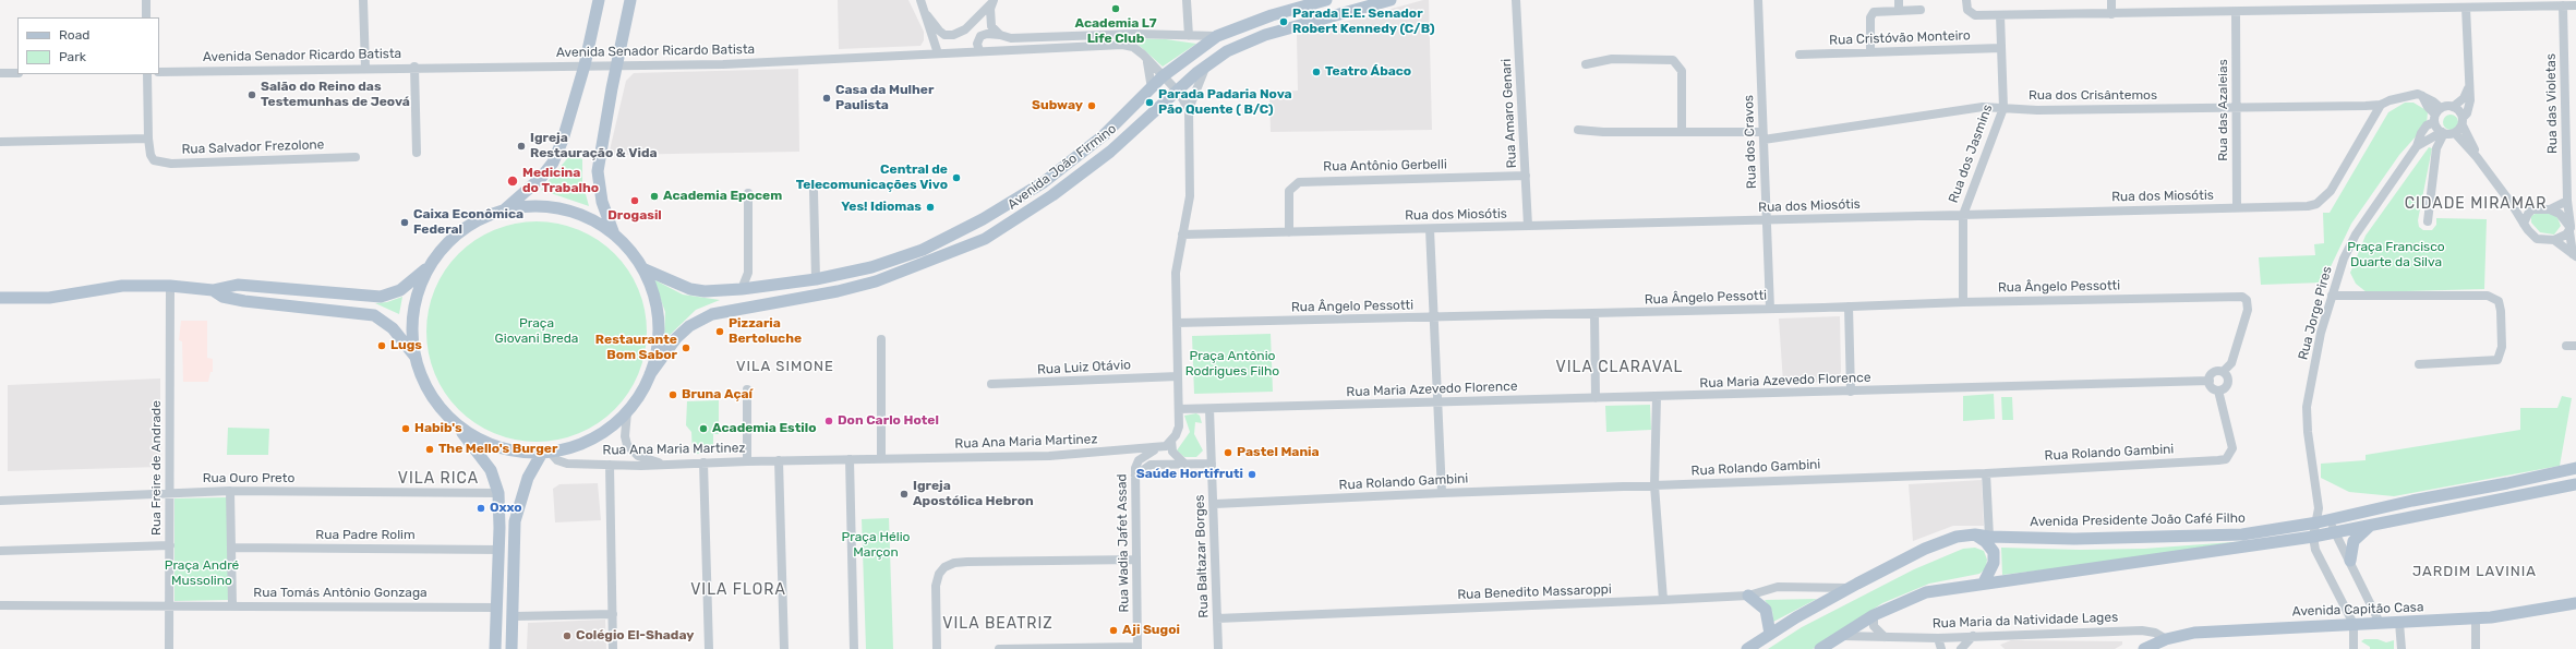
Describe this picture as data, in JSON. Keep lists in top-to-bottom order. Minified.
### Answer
{"streets":{"main road":["Avenida João Firmino","Avenida Presidente João Café Filho","Avenida Capitão Casa"],"street":["Rua Cristóvão Monteiro","Avenida Senador Ricardo Batista","Rua dos Crisântemos","Rua das Violetas","Rua das Azaleias","Rua Amaro Genari","Rua dos Cravos","Rua Salvador Frezolone","Rua dos Jasmins","Rua Antônio Gerbelli","Rua dos Miosótis","Rua Ângelo Pessotti","Rua Jorge Pires","Rua Luiz Otávio","Rua Maria Azevedo Florence","Rua Ana Maria Martinez","Rua Rolando Gambini","Rua Freire de Andrade","Rua Ouro Preto","Rua Padre Rolim","Rua Wadia Jafet Assad","Rua Baltazar Borges","Rua Benedito Massaroppi","Rua Tomás Antônio Gonzaga","Rua Maria da Natividade Lages"]},"crossings":[["Rua Cristóvão Monteiro","Rua dos Jasmins"],["Avenida Senador Ricardo Batista","Avenida João Firmino"],["Rua dos Crisântemos","Rua das Azaleias"],["Rua dos Crisântemos","Rua dos Cravos"],["Rua dos Crisântemos","Rua dos Jasmins"],["Rua dos Crisântemos","Rua dos Miosótis"],["Rua dos Crisântemos","Rua Jorge Pires"],["Rua das Azaleias","Rua dos Miosótis"],["Rua Amaro Genari","Rua Antônio Gerbelli"],["Rua Amaro Genari","Rua dos Miosótis"],["Rua dos Cravos","Rua dos Miosótis"],["Rua dos Cravos","Rua Ângelo Pessotti"],["Rua dos Jasmins","Rua dos Miosótis"],["Rua dos Jasmins","Rua Ângelo Pessotti"],["Rua Antônio Gerbelli","Rua dos Miosótis"],["Rua Ângelo Pessotti","Rua Maria Azevedo Florence"],["Rua Ângelo Pessotti","Rua Rolando Gambini"],["Rua Jorge Pires","Avenida Presidente João Café Filho"],["Rua Jorge Pires","Avenida Capitão Casa"],["Rua Maria Azevedo Florence","Rua Rolando Gambini"],["Rua Maria Azevedo Florence","Rua Baltazar Borges"],["Rua Ana Maria Martinez","Rua Wadia Jafet Assad"],["Rua Rolando Gambini","Rua Baltazar Borges"],["Rua Freire de Andrade","Rua Ouro Preto"],["Rua Freire de Andrade","Rua Tomás Antônio Gonzaga"],["Avenida Presidente João Café Filho","Rua Benedito Massaroppi"],["Avenida Presidente João Café Filho","Rua Maria da Natividade Lages"],["Rua Baltazar Borges","Rua Benedito Massaroppi"],["Avenida Capitão Casa","Rua Maria da Natividade Lages"]],"districts":["CIDADE MIRAMAR","VILA SIMONE","VILA CLARAVAL","VILA RICA","JARDIM LAVINIA","VILA FLORA","VILA BEATRIZ"],"parks":["Praça Francisco Duarte da Silva","Praça Giovani Breda","Praça Antônio Rodrigues Filho","Praça Hélio Marçon","Praça André Mussolino"],"places":["Academia L7 Life Club","Parada E.E. Senador Robert Kennedy (C/B)","Teatro Ábaco","Salão do Reino das Testemunhas de Jeová","Casa da Mulher Paulista","Parada Padaria Nova Pão Quente ( B/C)","Subway","Igreja Restauração & Vida","Central de Telecomunicações Vivo","Medicina do Trabalho","Academia Epocem","Drogasil","Yes! Idiomas","Caixa Econômica Federal","Pizzaria Bertoluche","Lugs","Restaurante Bom Sabor","Bruna Açaí","Don Carlo Hotel","Habib's","Academia Estilo","The Mello's Burger","Pastel Mania","Saúde Hortifruti","Igreja Apostólica Hebron","Oxxo","Aji Sugoi","Colégio El-Shaday"],"legend":["Road","Park"]}
